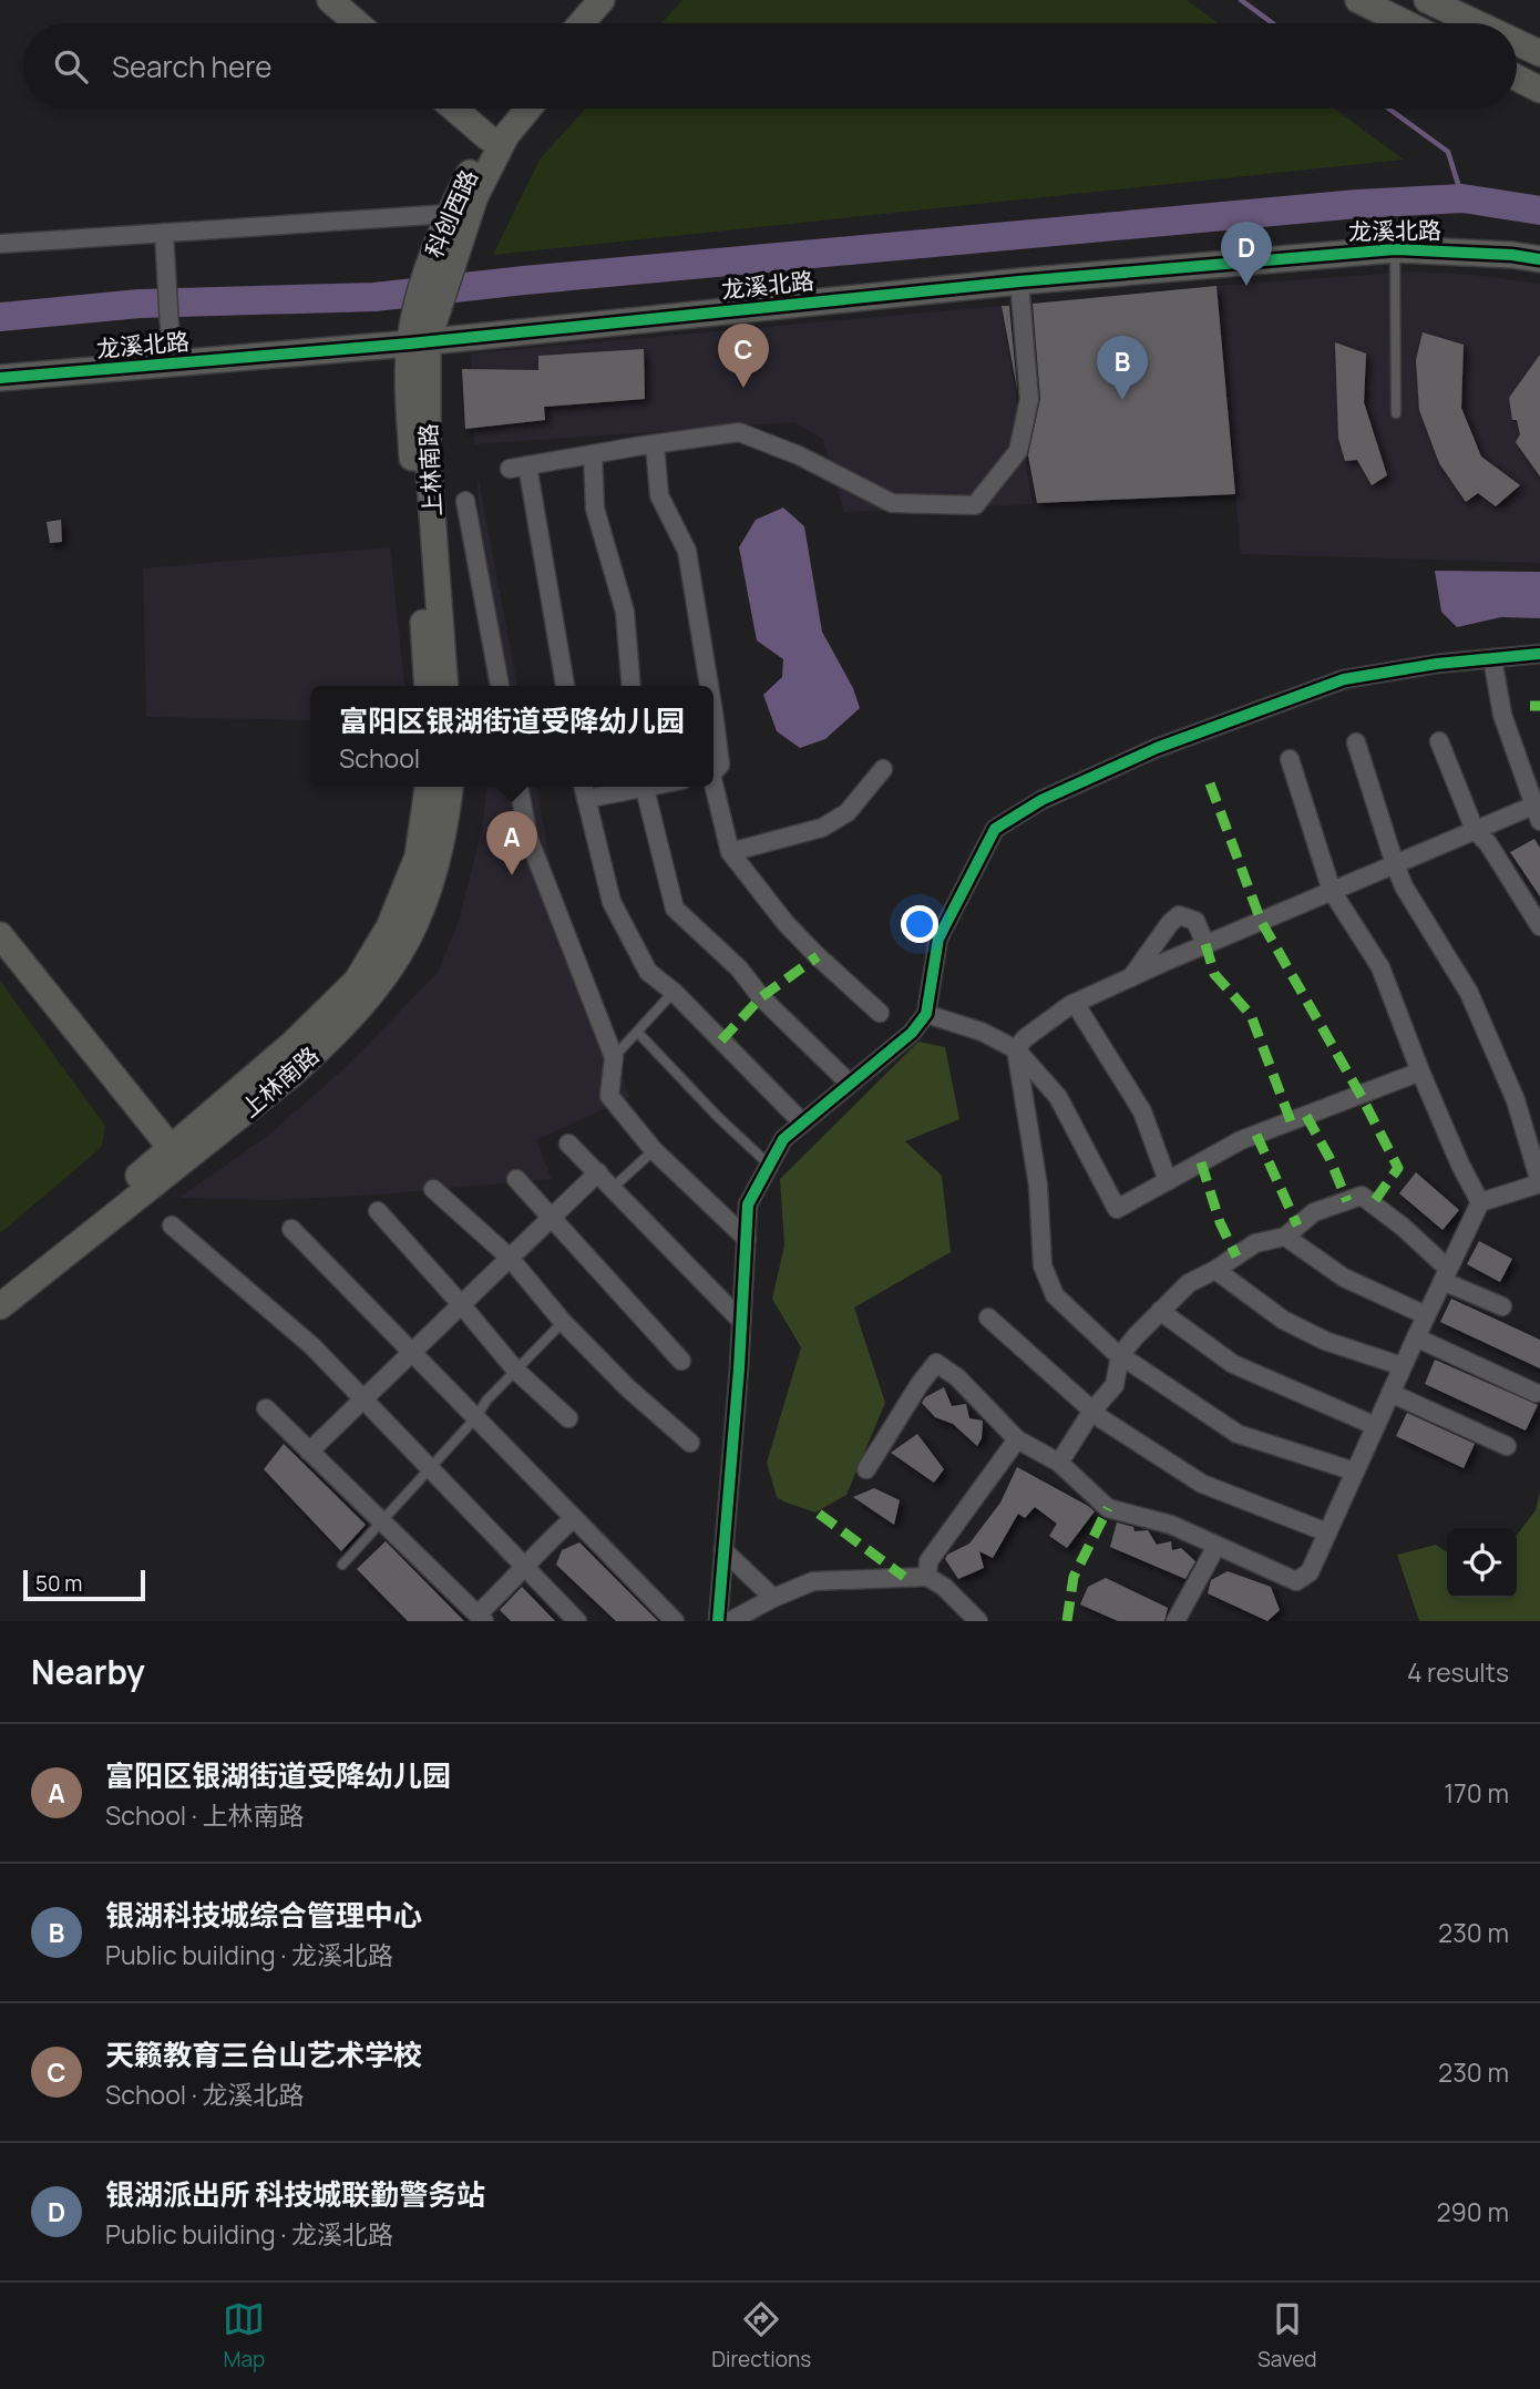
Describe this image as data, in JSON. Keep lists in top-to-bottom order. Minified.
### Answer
{"streets":{"street":["科创西路","龙溪北路","上林南路"]},"crossings":[["科创西路","龙溪北路"],["科创西路","上林南路"],["龙溪北路","上林南路"]],"scale_bar":"50 m","page":{"search":"Search here","pins":["D","C","B","A"],"popup":["富阳区银湖街道受降幼儿园","School"],"scale":"50 m","heading":["Nearby","4 results"],"list":[{"mark":"A","name":"富阳区银湖街道受降幼儿园","note":"School · 上林南路","value":"170 m"},{"mark":"B","name":"银湖科技城综合管理中心","note":"Public building · 龙溪北路","value":"230 m"},{"mark":"C","name":"天籁教育三台山艺术学校","note":"School · 龙溪北路","value":"230 m"},{"mark":"D","name":"银湖派出所 科技城联勤警务站","note":"Public building · 龙溪北路","value":"290 m"}],"nav":["Map","Directions","Saved"]}}
